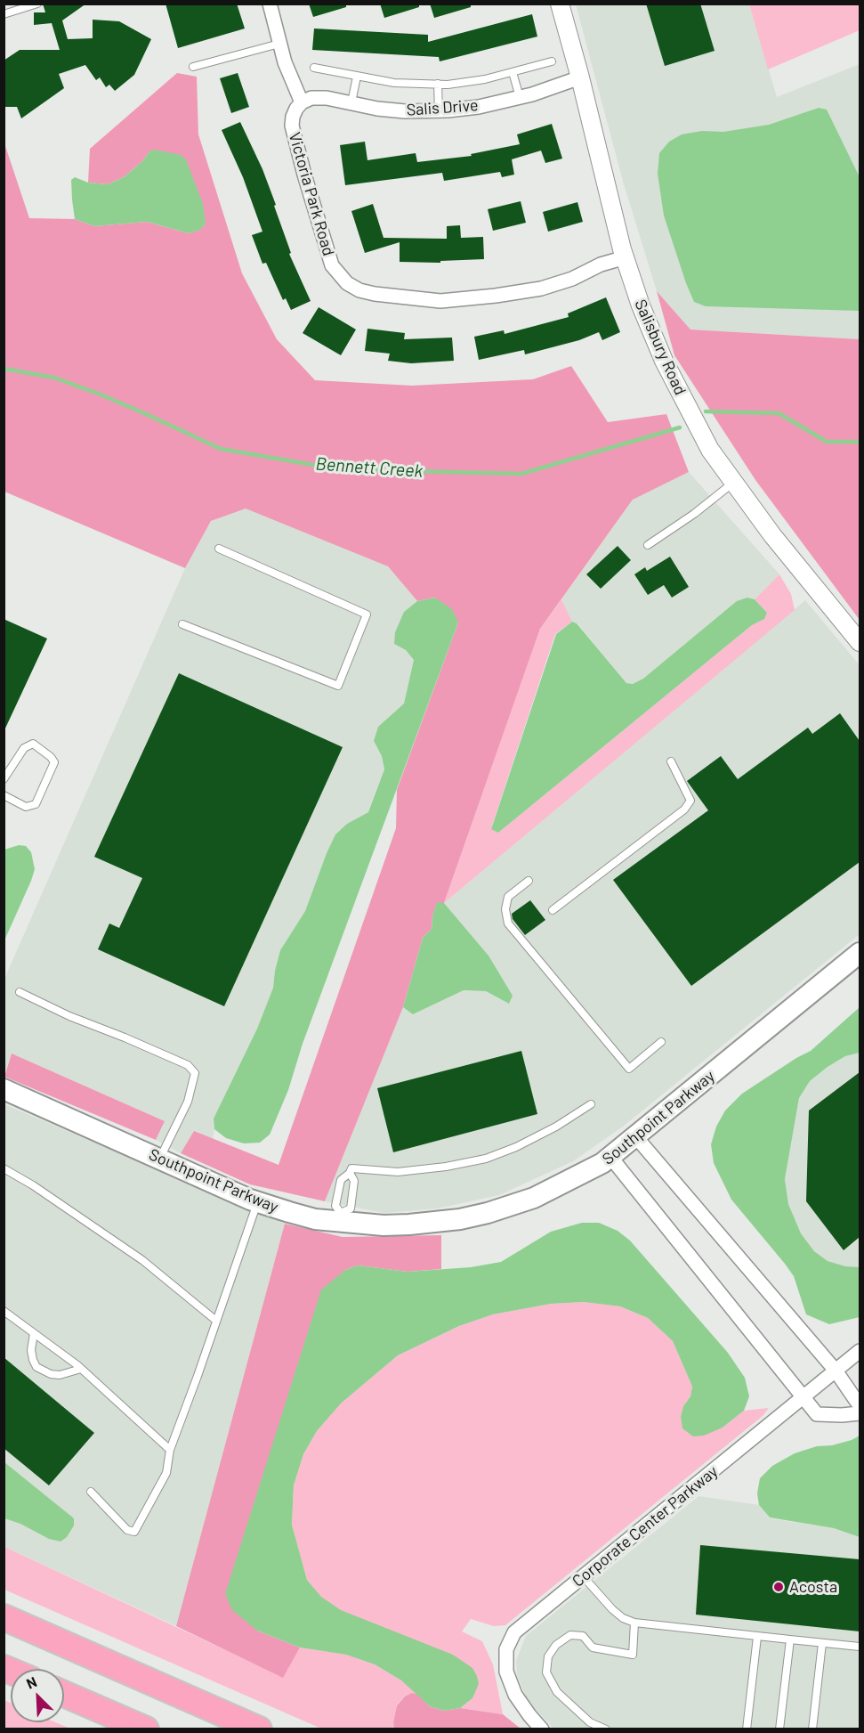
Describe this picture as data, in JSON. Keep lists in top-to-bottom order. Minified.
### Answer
{"streets":{"main road":["Southpoint Parkway"],"street":["Salis Drive","Victoria Park Road","Salisbury Road","Corporate Center Parkway"]},"crossings":[["Salis Drive","Victoria Park Road"],["Salis Drive","Salisbury Road"],["Victoria Park Road","Salisbury Road"]],"water":["Bennett Creek"],"places":["Acosta"],"north":"top left"}
